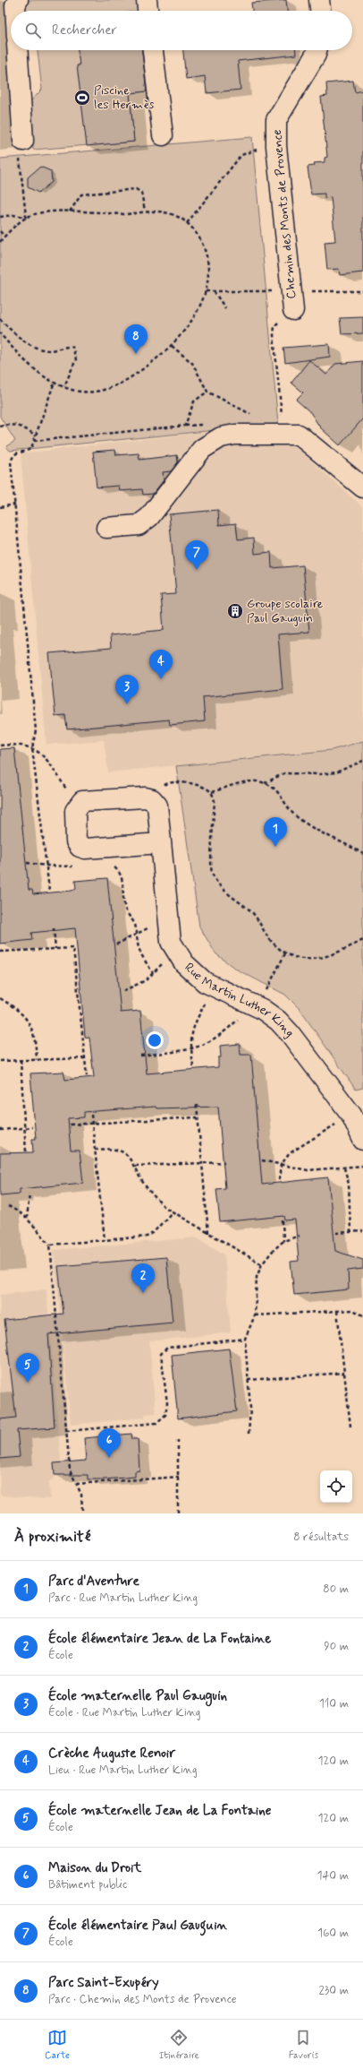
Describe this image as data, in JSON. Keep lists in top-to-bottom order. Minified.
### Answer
{"streets":{"street":["Chemin des Monts de Provence","Rue Martin Luther King"]},"places":{"sports":["Piscine les Hermès"],"building":["Groupe scolaire Paul Gauguin"]},"page":{"search":"Rechercher","pins":["8","7","4","3","1","2","5","6"],"heading":["À proximité","8 résultats"],"list":[{"mark":"1","name":"Parc d'Aventure","note":"Parc · Rue Martin Luther King","value":"80 m"},{"mark":"2","name":"École élémentaire Jean de La Fontaine","note":"École","value":"90 m"},{"mark":"3","name":"École maternelle Paul Gauguin","note":"École · Rue Martin Luther King","value":"110 m"},{"mark":"4","name":"Crèche Auguste Renoir","note":"Lieu · Rue Martin Luther King","value":"120 m"},{"mark":"5","name":"École maternelle Jean de La Fontaine","note":"École","value":"120 m"},{"mark":"6","name":"Maison du Droit","note":"Bâtiment public","value":"140 m"},{"mark":"7","name":"École élémentaire Paul Gauguin","note":"École","value":"160 m"},{"mark":"8","name":"Parc Saint-Exupéry","note":"Parc · Chemin des Monts de Provence","value":"230 m"}],"nav":["Carte","Itinéraire","Favoris"]}}
